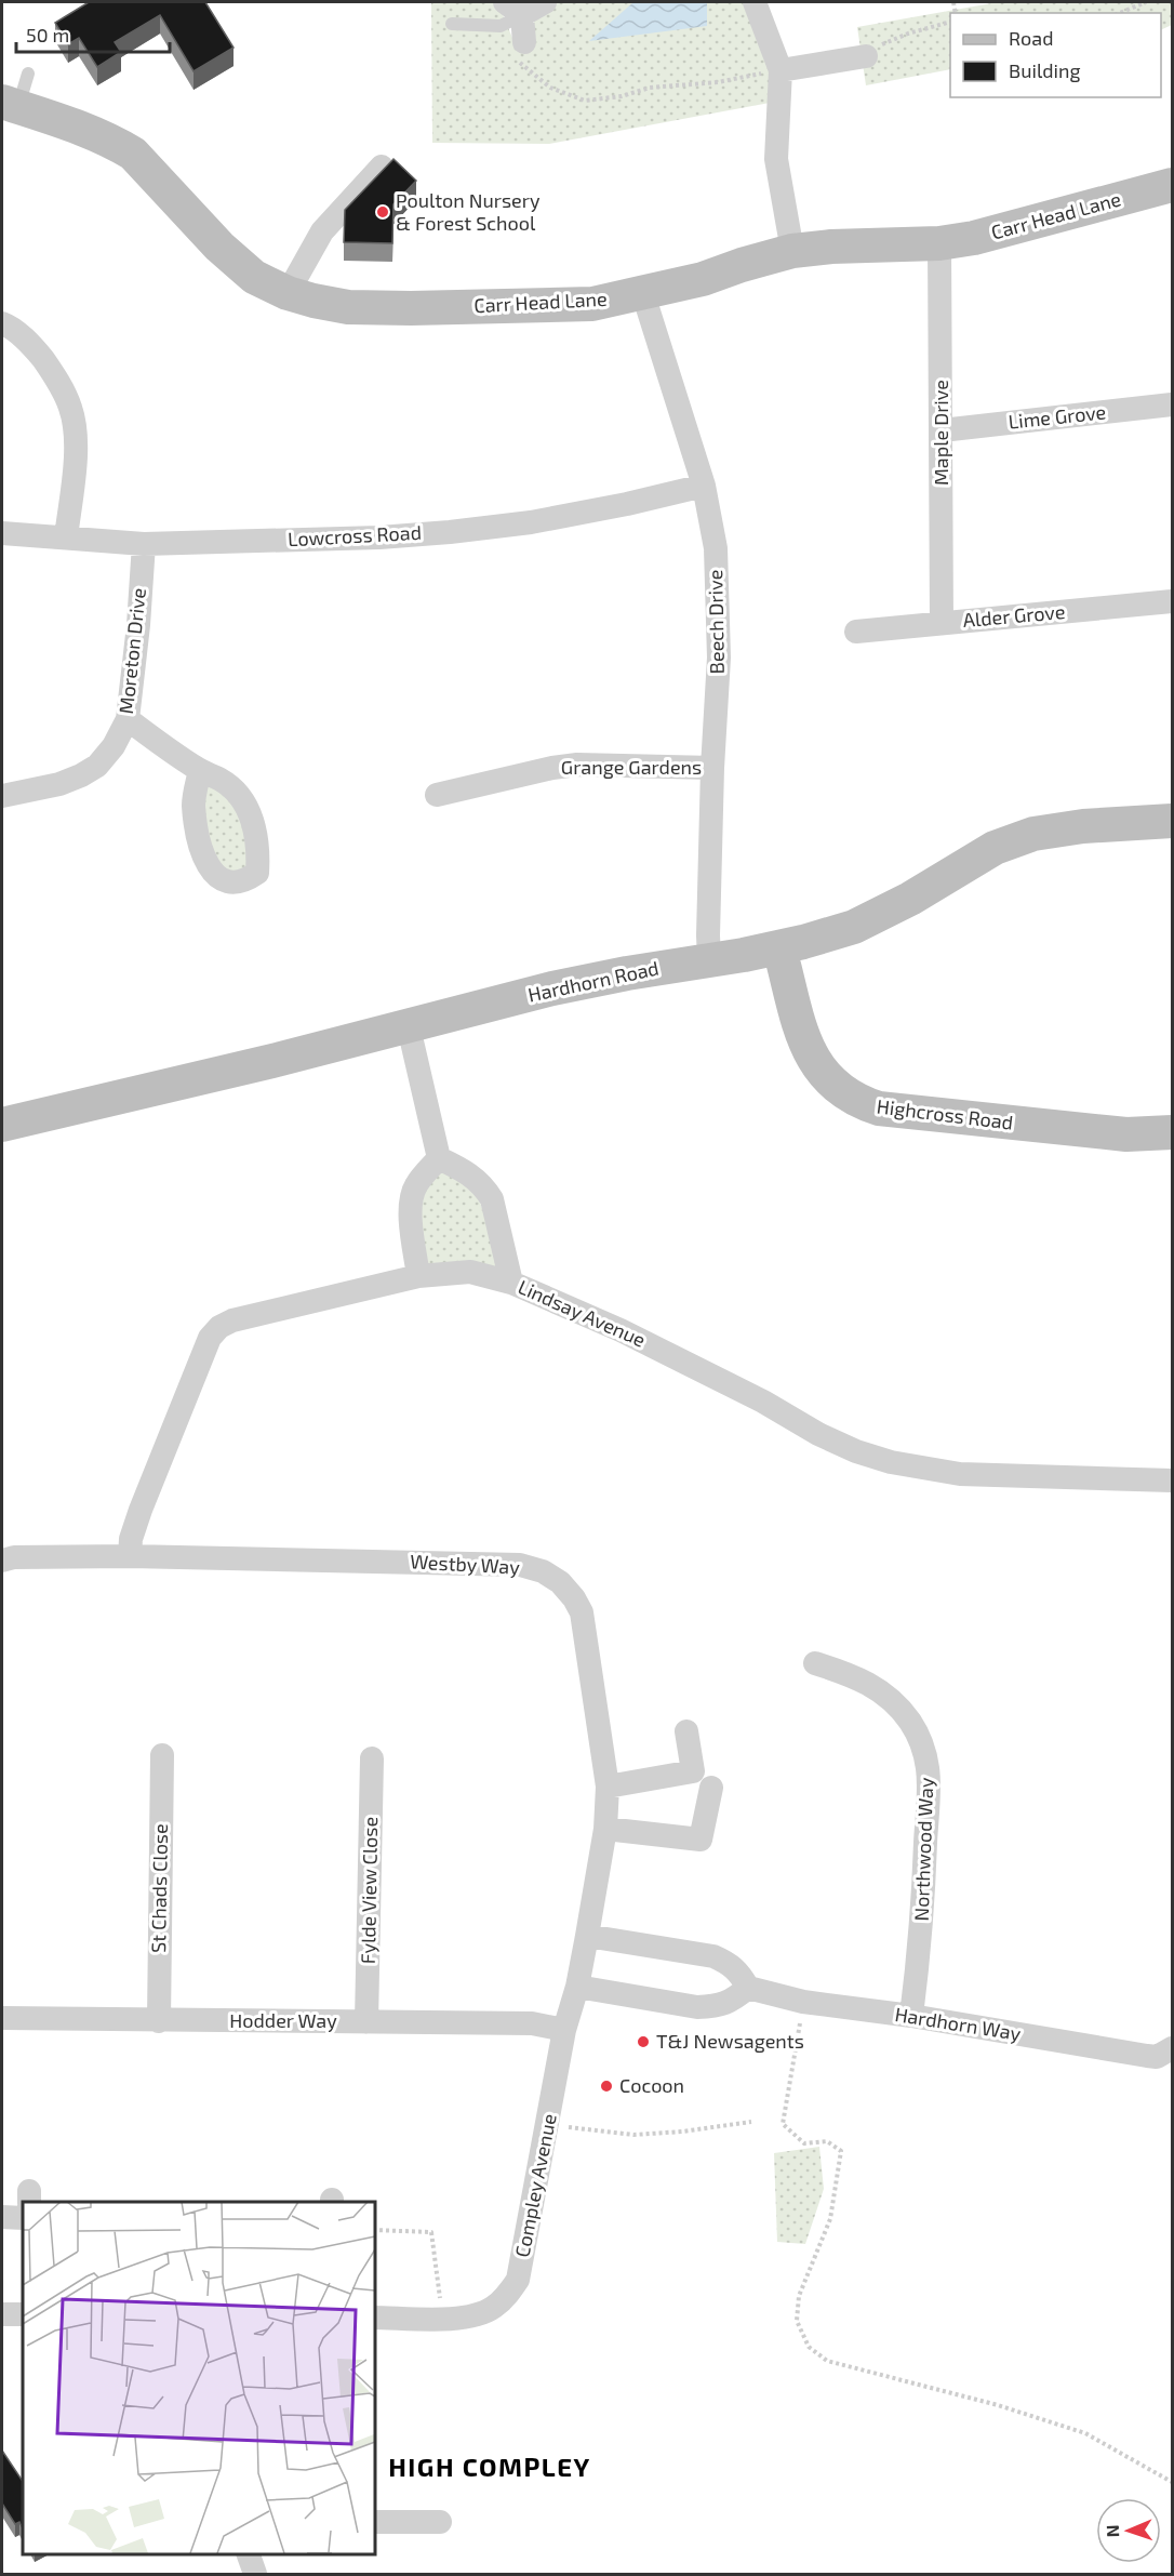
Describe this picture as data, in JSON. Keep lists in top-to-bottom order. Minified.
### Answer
{"streets":{"street":["Carr Head Lane","Lime Grove","Maple Drive","Lowcross Road","Alder Grove","Beech Drive","Moreton Drive","Grange Gardens","Hardhorn Road","Highcross Road","Lindsay Avenue","Westby Way","Northwood Way","St Chads Close","Fylde View Close","Hodder Way","Hardhorn Way","Compley Avenue"]},"crossings":[["Carr Head Lane","Maple Drive"],["Carr Head Lane","Beech Drive"],["Lime Grove","Maple Drive"],["Maple Drive","Alder Grove"],["Lowcross Road","Beech Drive"],["Lowcross Road","Moreton Drive"],["Beech Drive","Grange Gardens"],["Beech Drive","Hardhorn Road"],["Hardhorn Road","Highcross Road"],["Lindsay Avenue","Westby Way"],["Westby Way","Compley Avenue"],["Northwood Way","Hardhorn Way"],["St Chads Close","Hodder Way"],["Fylde View Close","Hodder Way"],["Hodder Way","Compley Avenue"]],"districts":["HIGH COMPLEY"],"places":["Poulton Nursery & Forest School","T&J Newsagents","Cocoon"],"legend":["Road","Building"],"scale_bar":"50 m","north":"left"}
